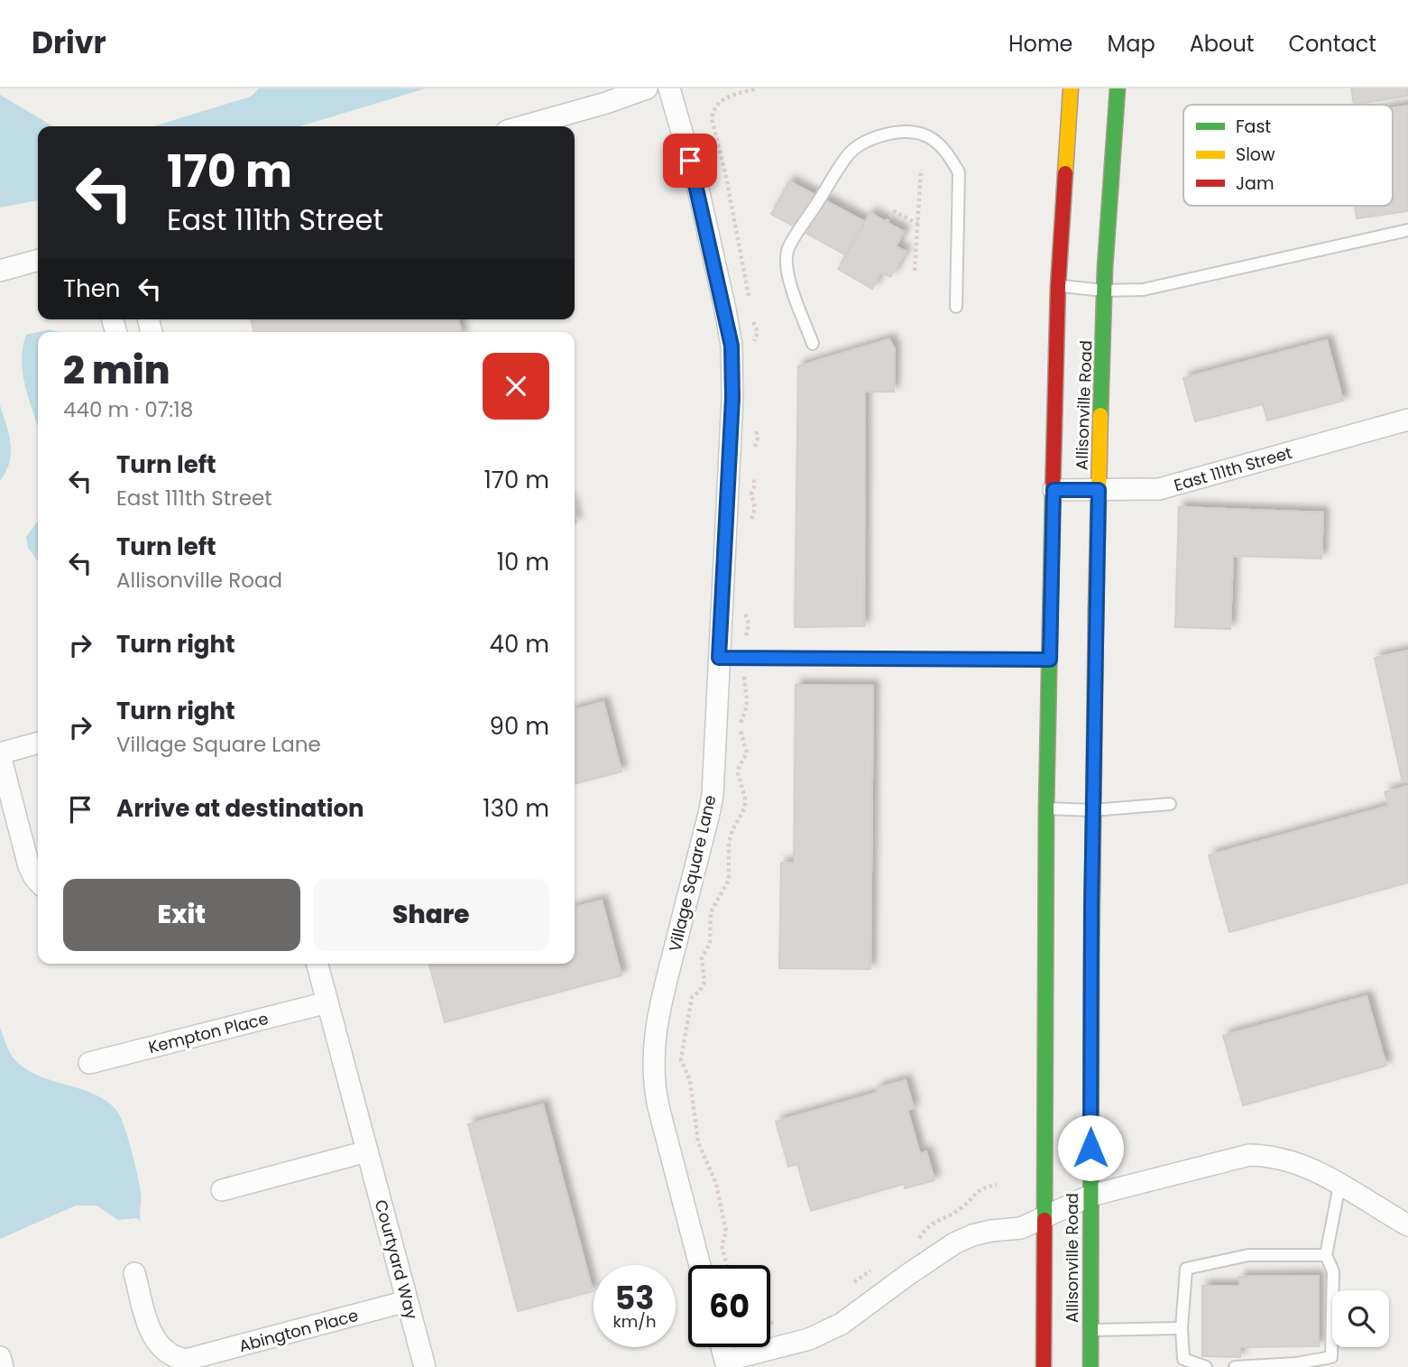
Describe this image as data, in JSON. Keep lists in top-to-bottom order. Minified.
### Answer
{"streets":{"main road":["Allisonville Road"],"street":["East 111th Street","Village Square Lane","Kempton Place","Courtyard Way","Abington Place"]},"crossings":[["Allisonville Road","East 111th Street"],["Kempton Place","Courtyard Way"],["Courtyard Way","Abington Place"]],"legend":["Fast","Slow","Jam"],"page":{"header":"Drivr","nav":["Home","Map","About","Contact"],"turn":["170 m","East 111th Street"],"then":"Then","heading":["2 min","440 m · 07:18"],"list":[{"name":"Turn left","note":"East 111th Street","value":"170 m"},{"name":"Turn left","note":"Allisonville Road","value":"10 m"},{"name":"Turn right","value":"40 m"},{"name":"Turn right","note":"Village Square Lane","value":"90 m"},{"name":"Arrive at destination","value":"130 m"}],"buttons":["Exit","Share"],"speed":"53 km/h","limit":"60"}}
